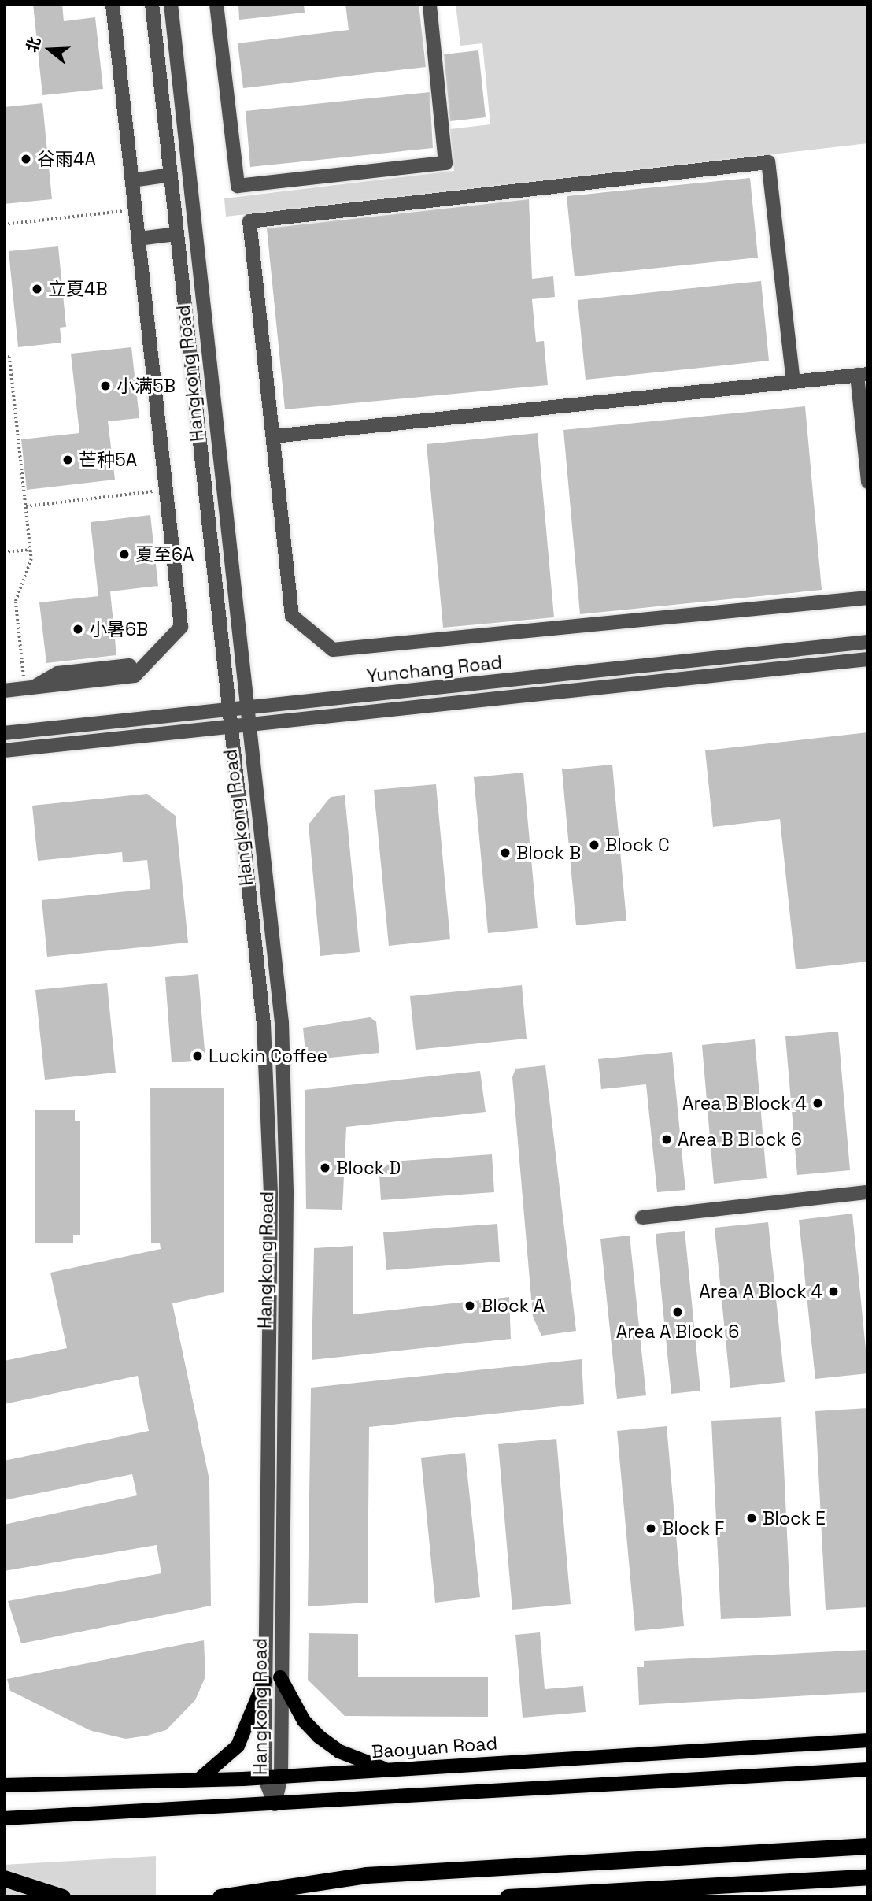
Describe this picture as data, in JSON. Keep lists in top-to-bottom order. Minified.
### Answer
{"streets":{"main road":["Baoyuan Road"],"street":["Hangkong Road","Yunchang Road"]},"crossings":[["Hangkong Road","Yunchang Road"],["Hangkong Road","Baoyuan Road"]],"places":["谷雨4A","立夏4B","小满5B","芒种5A","夏至6A","小暑6B","Block C","Block B","Luckin Coffee","Area B Block 4","Area B Block 6","Block D","Area A Block 4","Block A","Area A Block 6","Block E","Block F"],"north":"left"}
